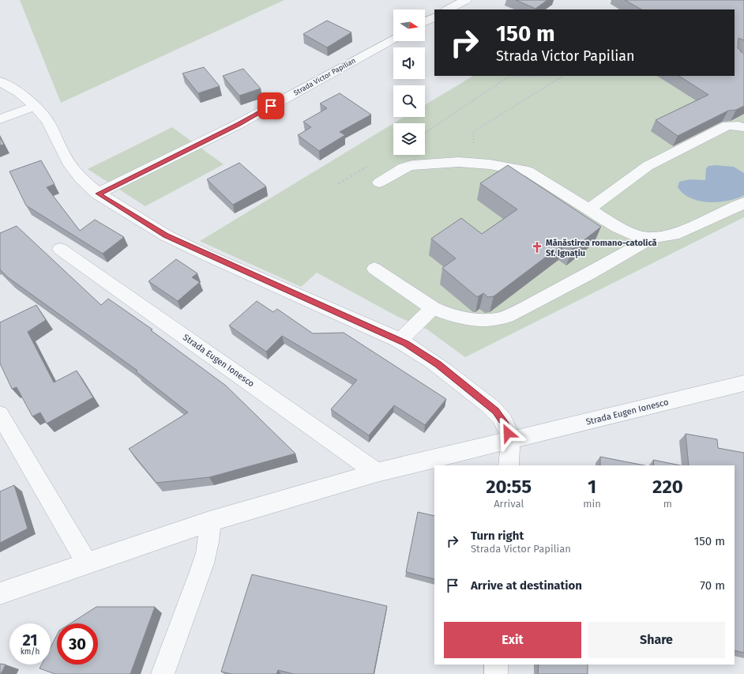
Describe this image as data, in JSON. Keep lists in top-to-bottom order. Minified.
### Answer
{"streets":{"street":["Strada Victor Papilian","Strada Eugen Ionesco"]},"places":{"church":["Mănăstirea romano-catolică Sf. Ignațiu"]},"north":"right","page":{"turn":["150 m","Strada Victor Papilian"],"eta":["20:55","Arrival","1","min","220","m"],"list":[{"name":"Turn right","note":"Strada Victor Papilian","value":"150 m"},{"name":"Arrive at destination","value":"70 m"}],"buttons":["Exit","Share"],"speed":"21 km/h","limit":"30"}}
